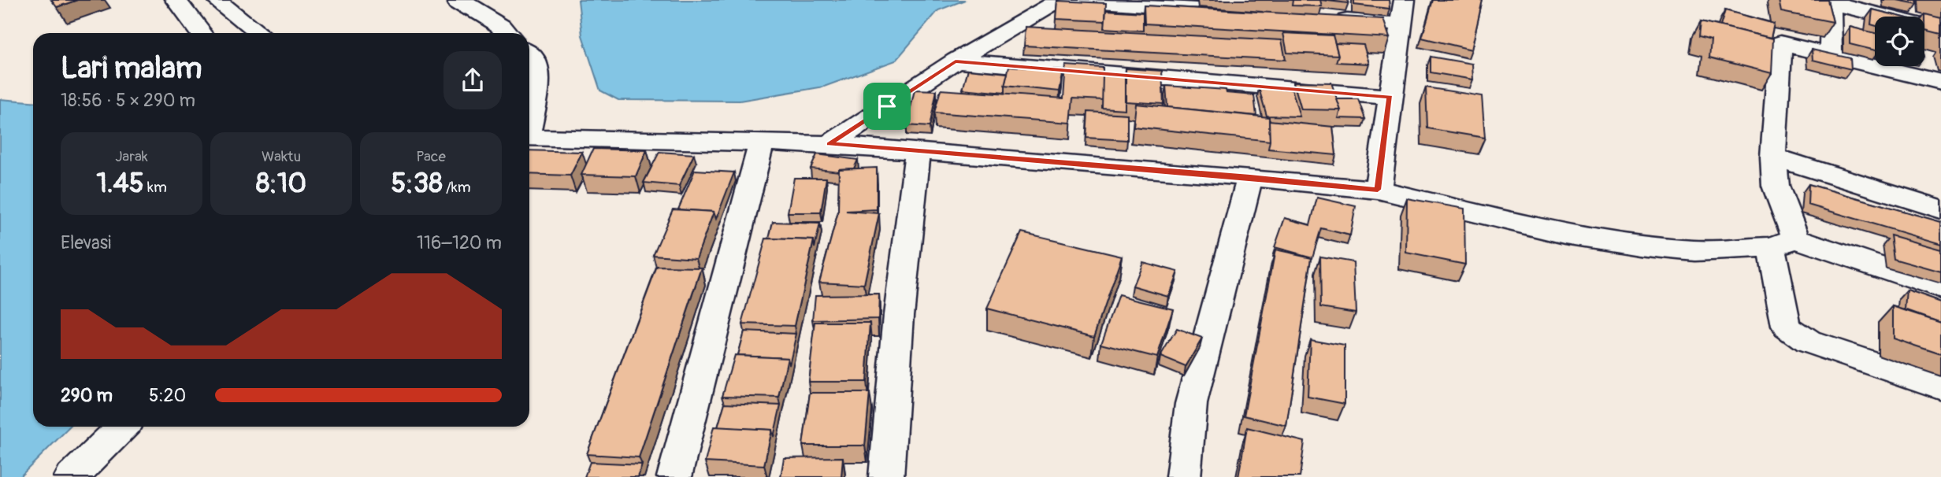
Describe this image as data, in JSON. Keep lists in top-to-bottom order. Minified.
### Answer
{"page":{"heading":["Lari malam","18:56 · 5 × 290 m"],"stats":[["Jarak","1.45 km"],["Waktu","8:10"],["Pace","5:38 /km"]],"chart":["Elevasi","116–120 m"],"list":[{"name":"290 m","note":"5:20"}]}}
